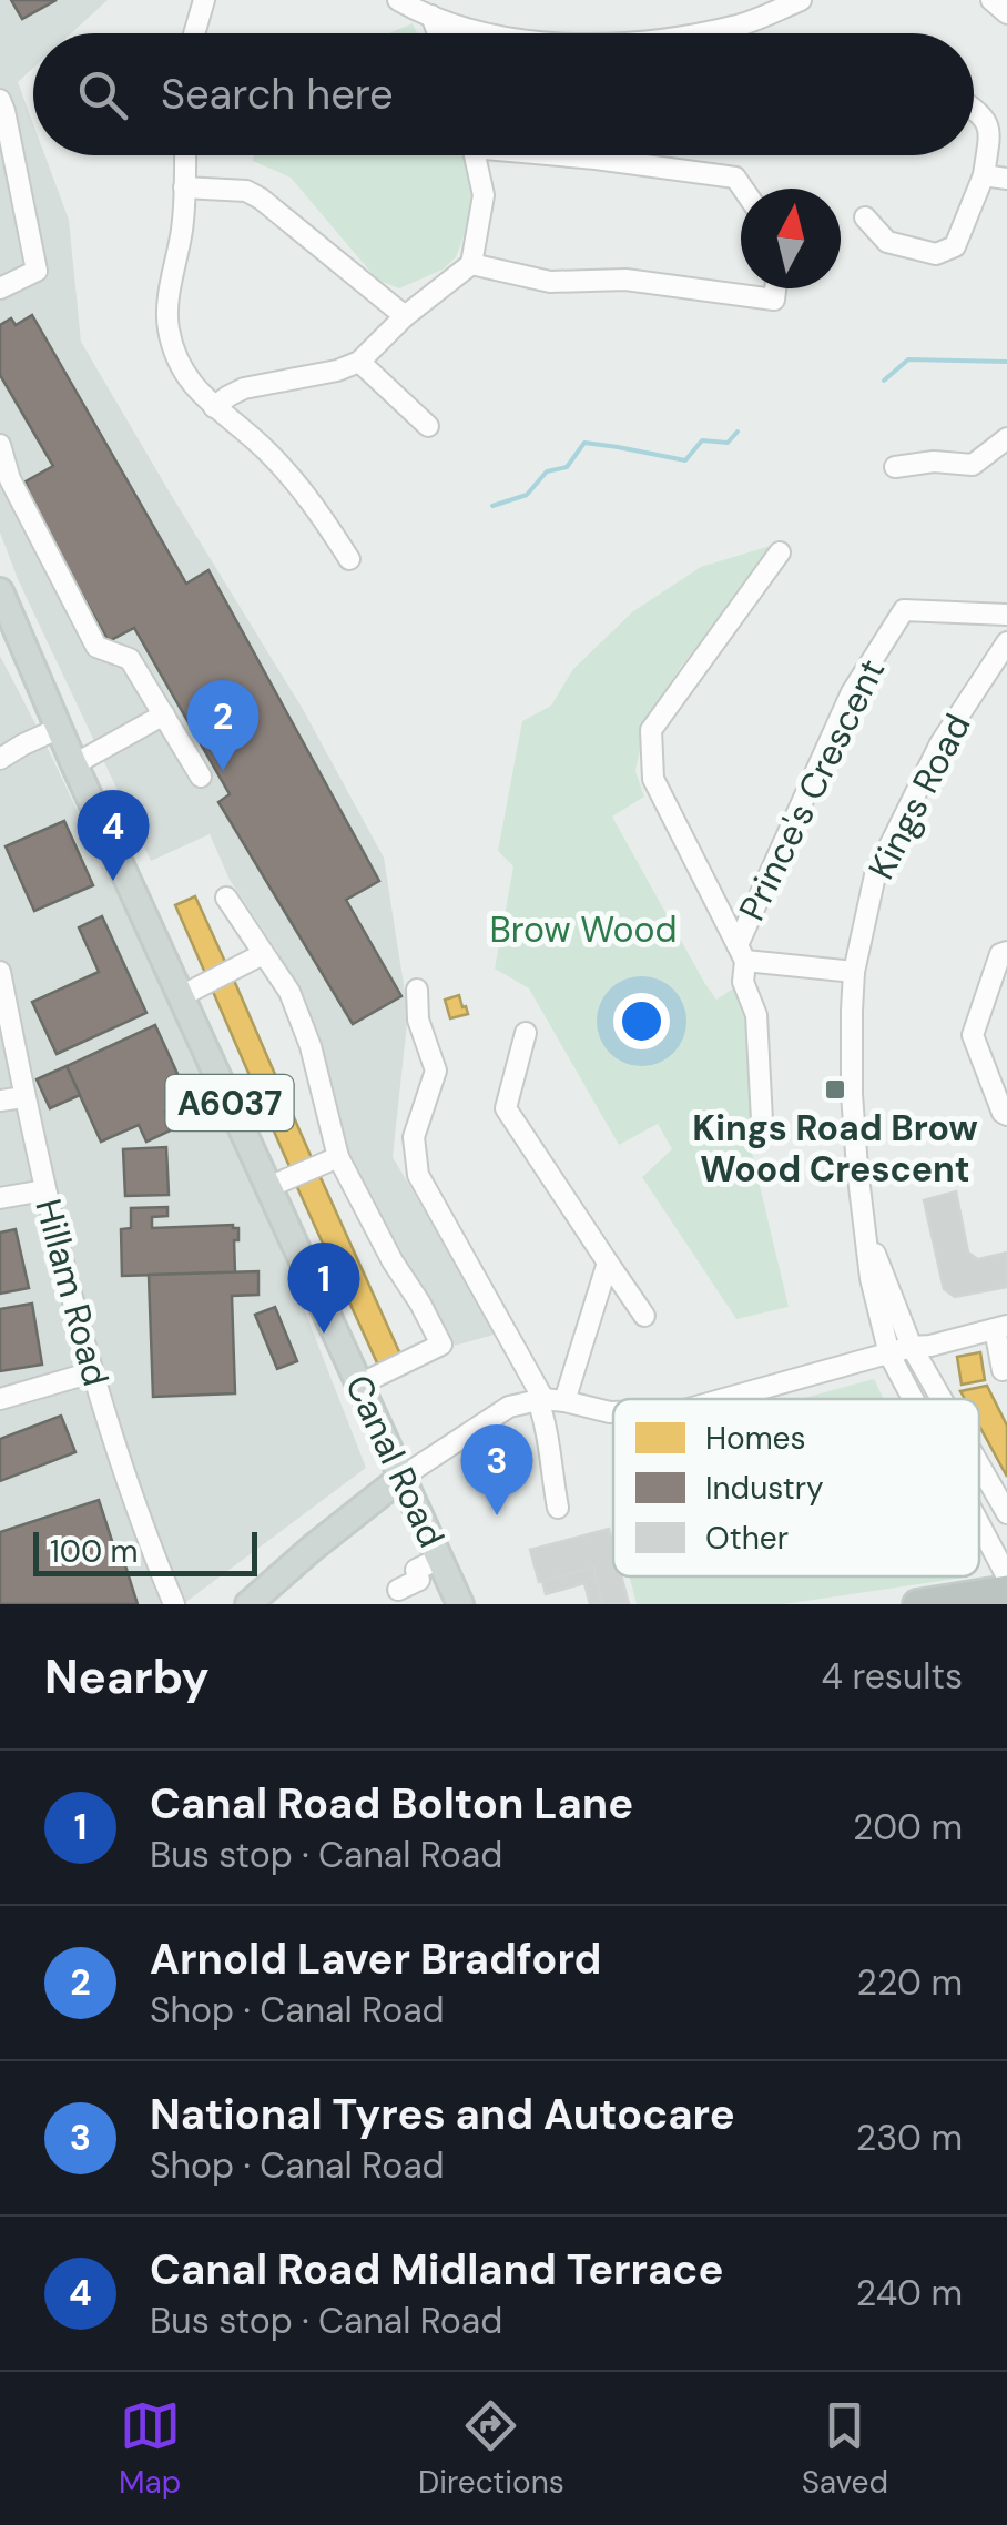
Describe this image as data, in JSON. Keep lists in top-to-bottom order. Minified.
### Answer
{"streets":{"main road":["A6037","Canal Road"],"street":["Prince's Crescent","Kings Road","Hillam Road"]},"parks":["Brow Wood"],"places":{"transit":["Kings Road Brow Wood Crescent"]},"legend":["Homes","Industry","Other"],"scale_bar":"100 m","north":"top","page":{"search":"Search here","pins":["2","4","1","3"],"scale":"100 m","heading":["Nearby","4 results"],"list":[{"mark":"1","name":"Canal Road Bolton Lane","note":"Bus stop · Canal Road","value":"200 m"},{"mark":"2","name":"Arnold Laver Bradford","note":"Shop · Canal Road","value":"220 m"},{"mark":"3","name":"National Tyres and Autocare","note":"Shop · Canal Road","value":"230 m"},{"mark":"4","name":"Canal Road Midland Terrace","note":"Bus stop · Canal Road","value":"240 m"}],"nav":["Map","Directions","Saved"]}}
